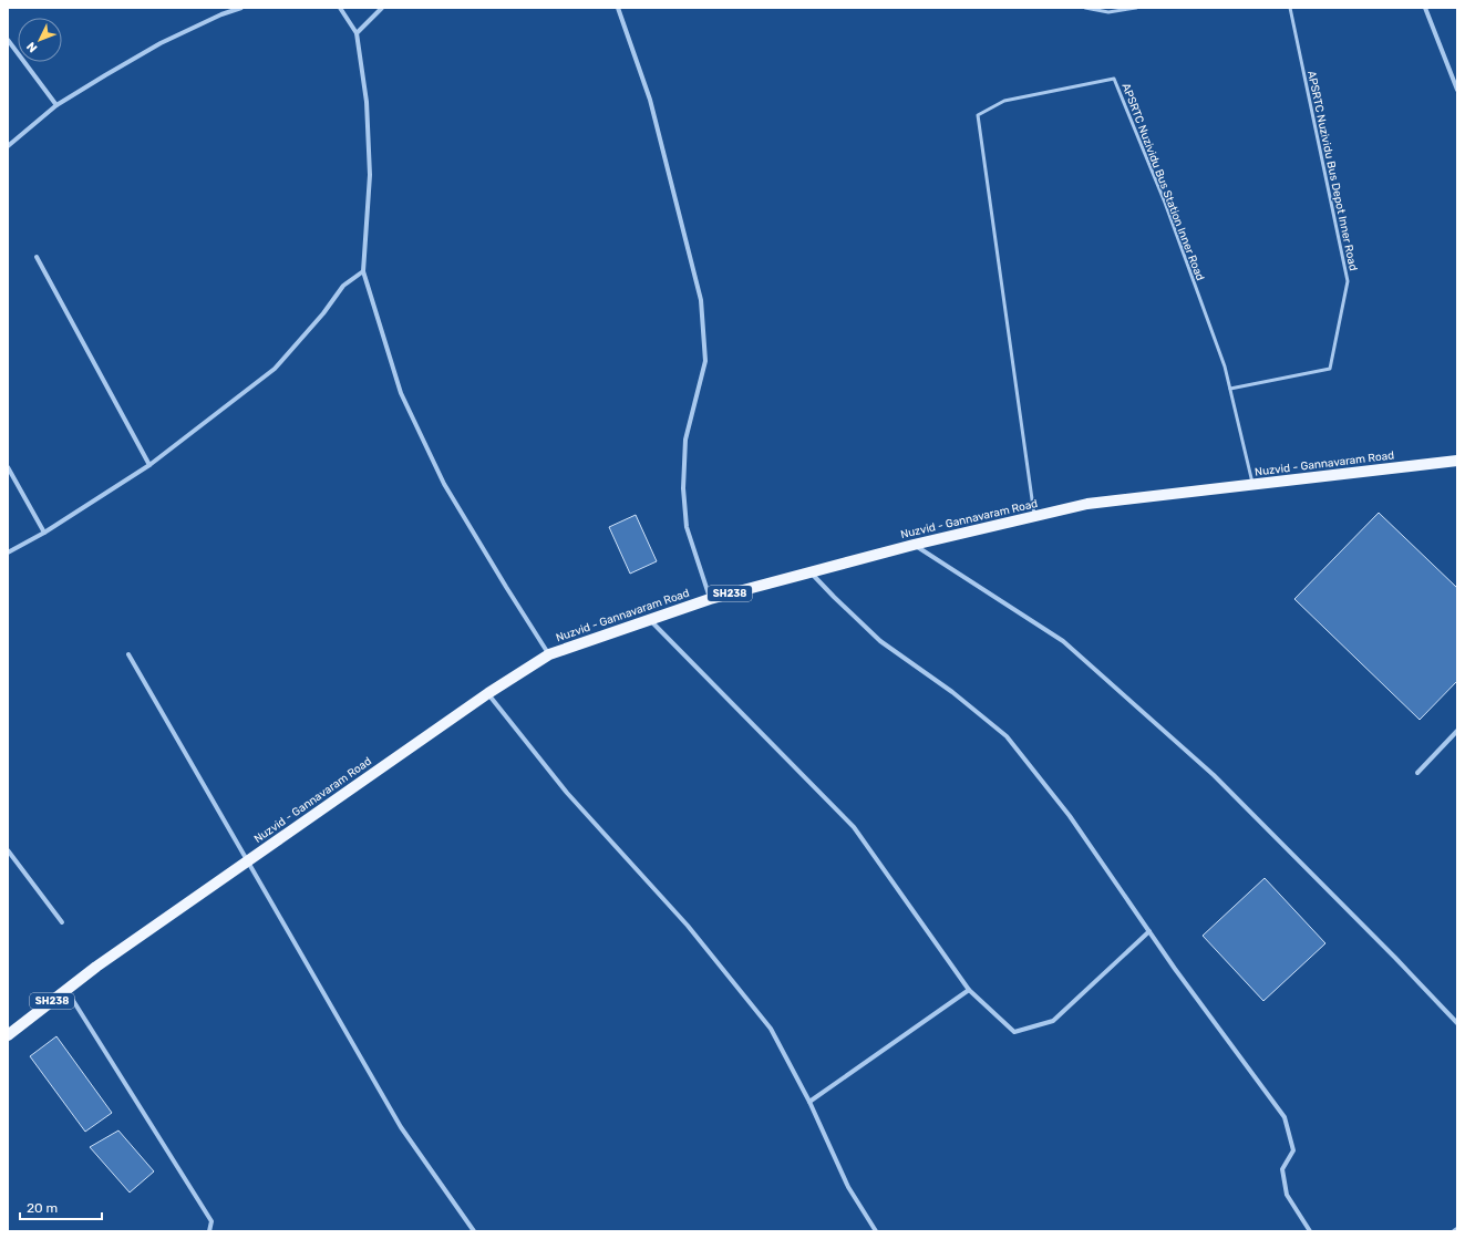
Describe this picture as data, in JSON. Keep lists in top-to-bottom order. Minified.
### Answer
{"streets":{"main road":["Nuzvid - Gannavaram Road","SH238"],"lane":["APSRTC Nuzividu Bus Depot Inner Road","APSRTC Nuzividu Bus Station Inner Road"]},"crossings":[["APSRTC Nuzividu Bus Depot Inner Road","APSRTC Nuzividu Bus Station Inner Road"],["APSRTC Nuzividu Bus Station Inner Road","Nuzvid - Gannavaram Road"]],"scale_bar":"20 m","north":"bottom left"}
